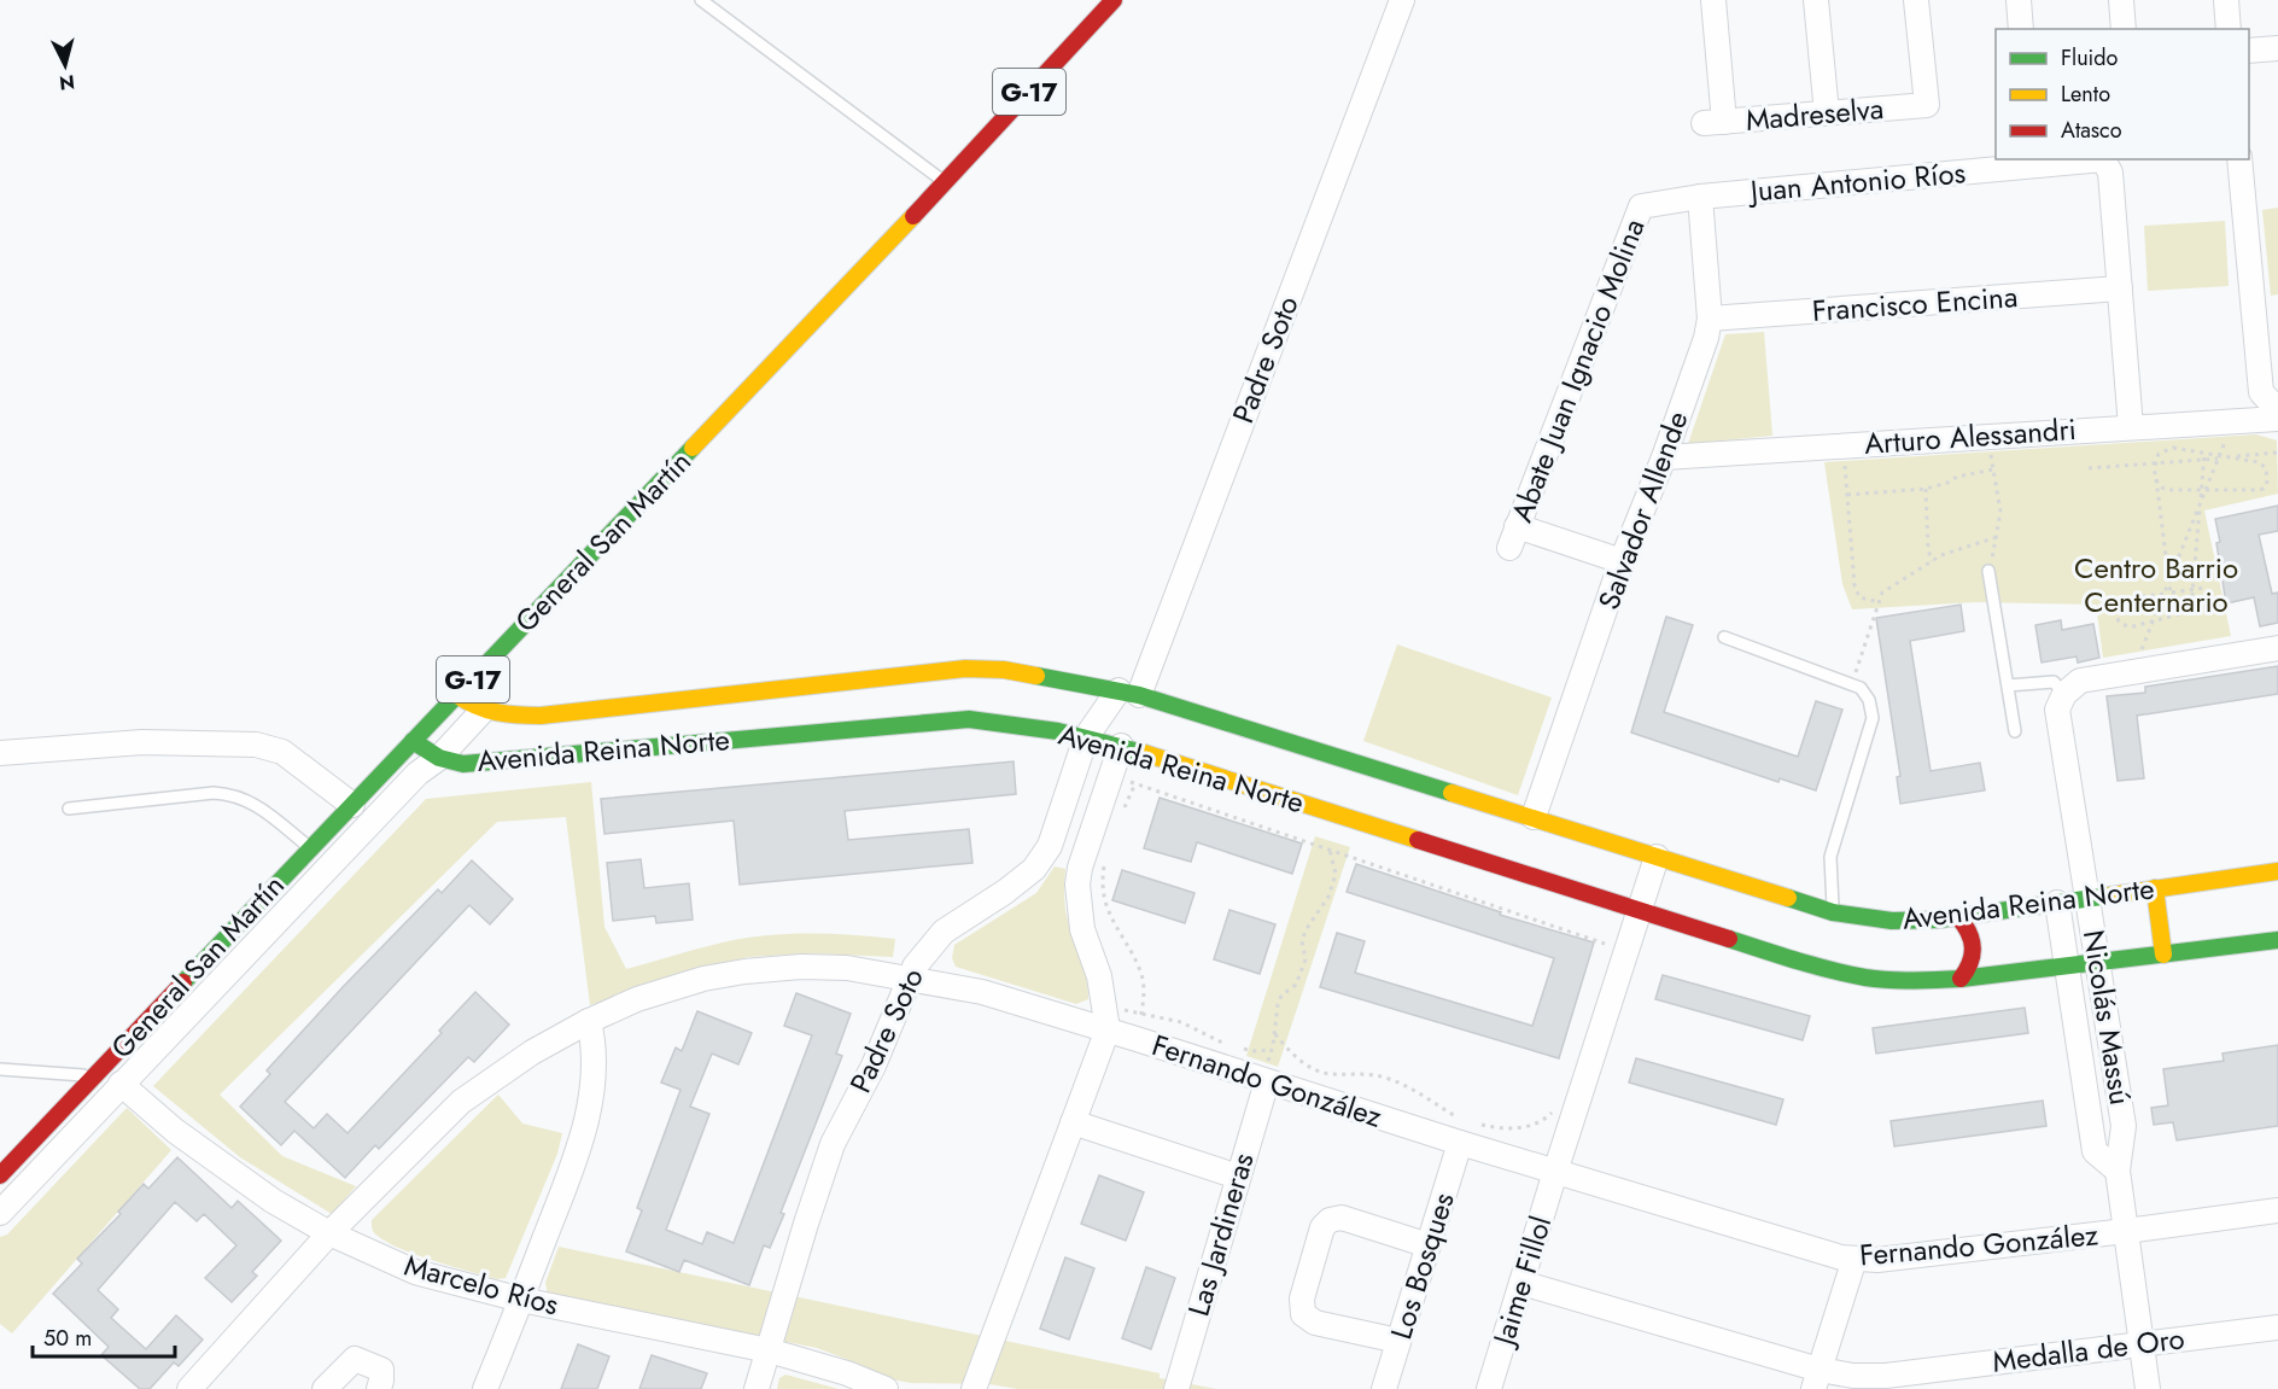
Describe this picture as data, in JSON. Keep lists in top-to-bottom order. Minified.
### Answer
{"streets":{"street":["G-17","Madreselva","Juan Antonio Ríos","Francisco Encina","Padre Soto","Abate Juan Ignacio Molina","Arturo Alessandri","Salvador Allende","General San Martín","Avenida Reina Norte","Nicolás Massú","Fernando González","Las Jardineras","Los Bosques","Jaime Fillol","Marcelo Ríos","Medalla de Oro"]},"crossings":[["Juan Antonio Ríos","Francisco Encina"],["Juan Antonio Ríos","Abate Juan Ignacio Molina"],["Juan Antonio Ríos","Salvador Allende"],["Francisco Encina","Salvador Allende"],["Padre Soto","Avenida Reina Norte"],["Padre Soto","Fernando González"],["Padre Soto","Marcelo Ríos"],["Abate Juan Ignacio Molina","Salvador Allende"],["Arturo Alessandri","Salvador Allende"],["Salvador Allende","Avenida Reina Norte"],["General San Martín","Avenida Reina Norte"],["General San Martín","Marcelo Ríos"],["Avenida Reina Norte","Nicolás Massú"],["Nicolás Massú","Fernando González"],["Nicolás Massú","Medalla de Oro"],["Fernando González","Las Jardineras"],["Fernando González","Los Bosques"],["Fernando González","Jaime Fillol"],["Fernando González","Marcelo Ríos"],["Jaime Fillol","Medalla de Oro"]],"parks":["Centro Barrio Centernario"],"legend":["Fluido","Lento","Atasco"],"scale_bar":"50 m","north":"bottom"}
